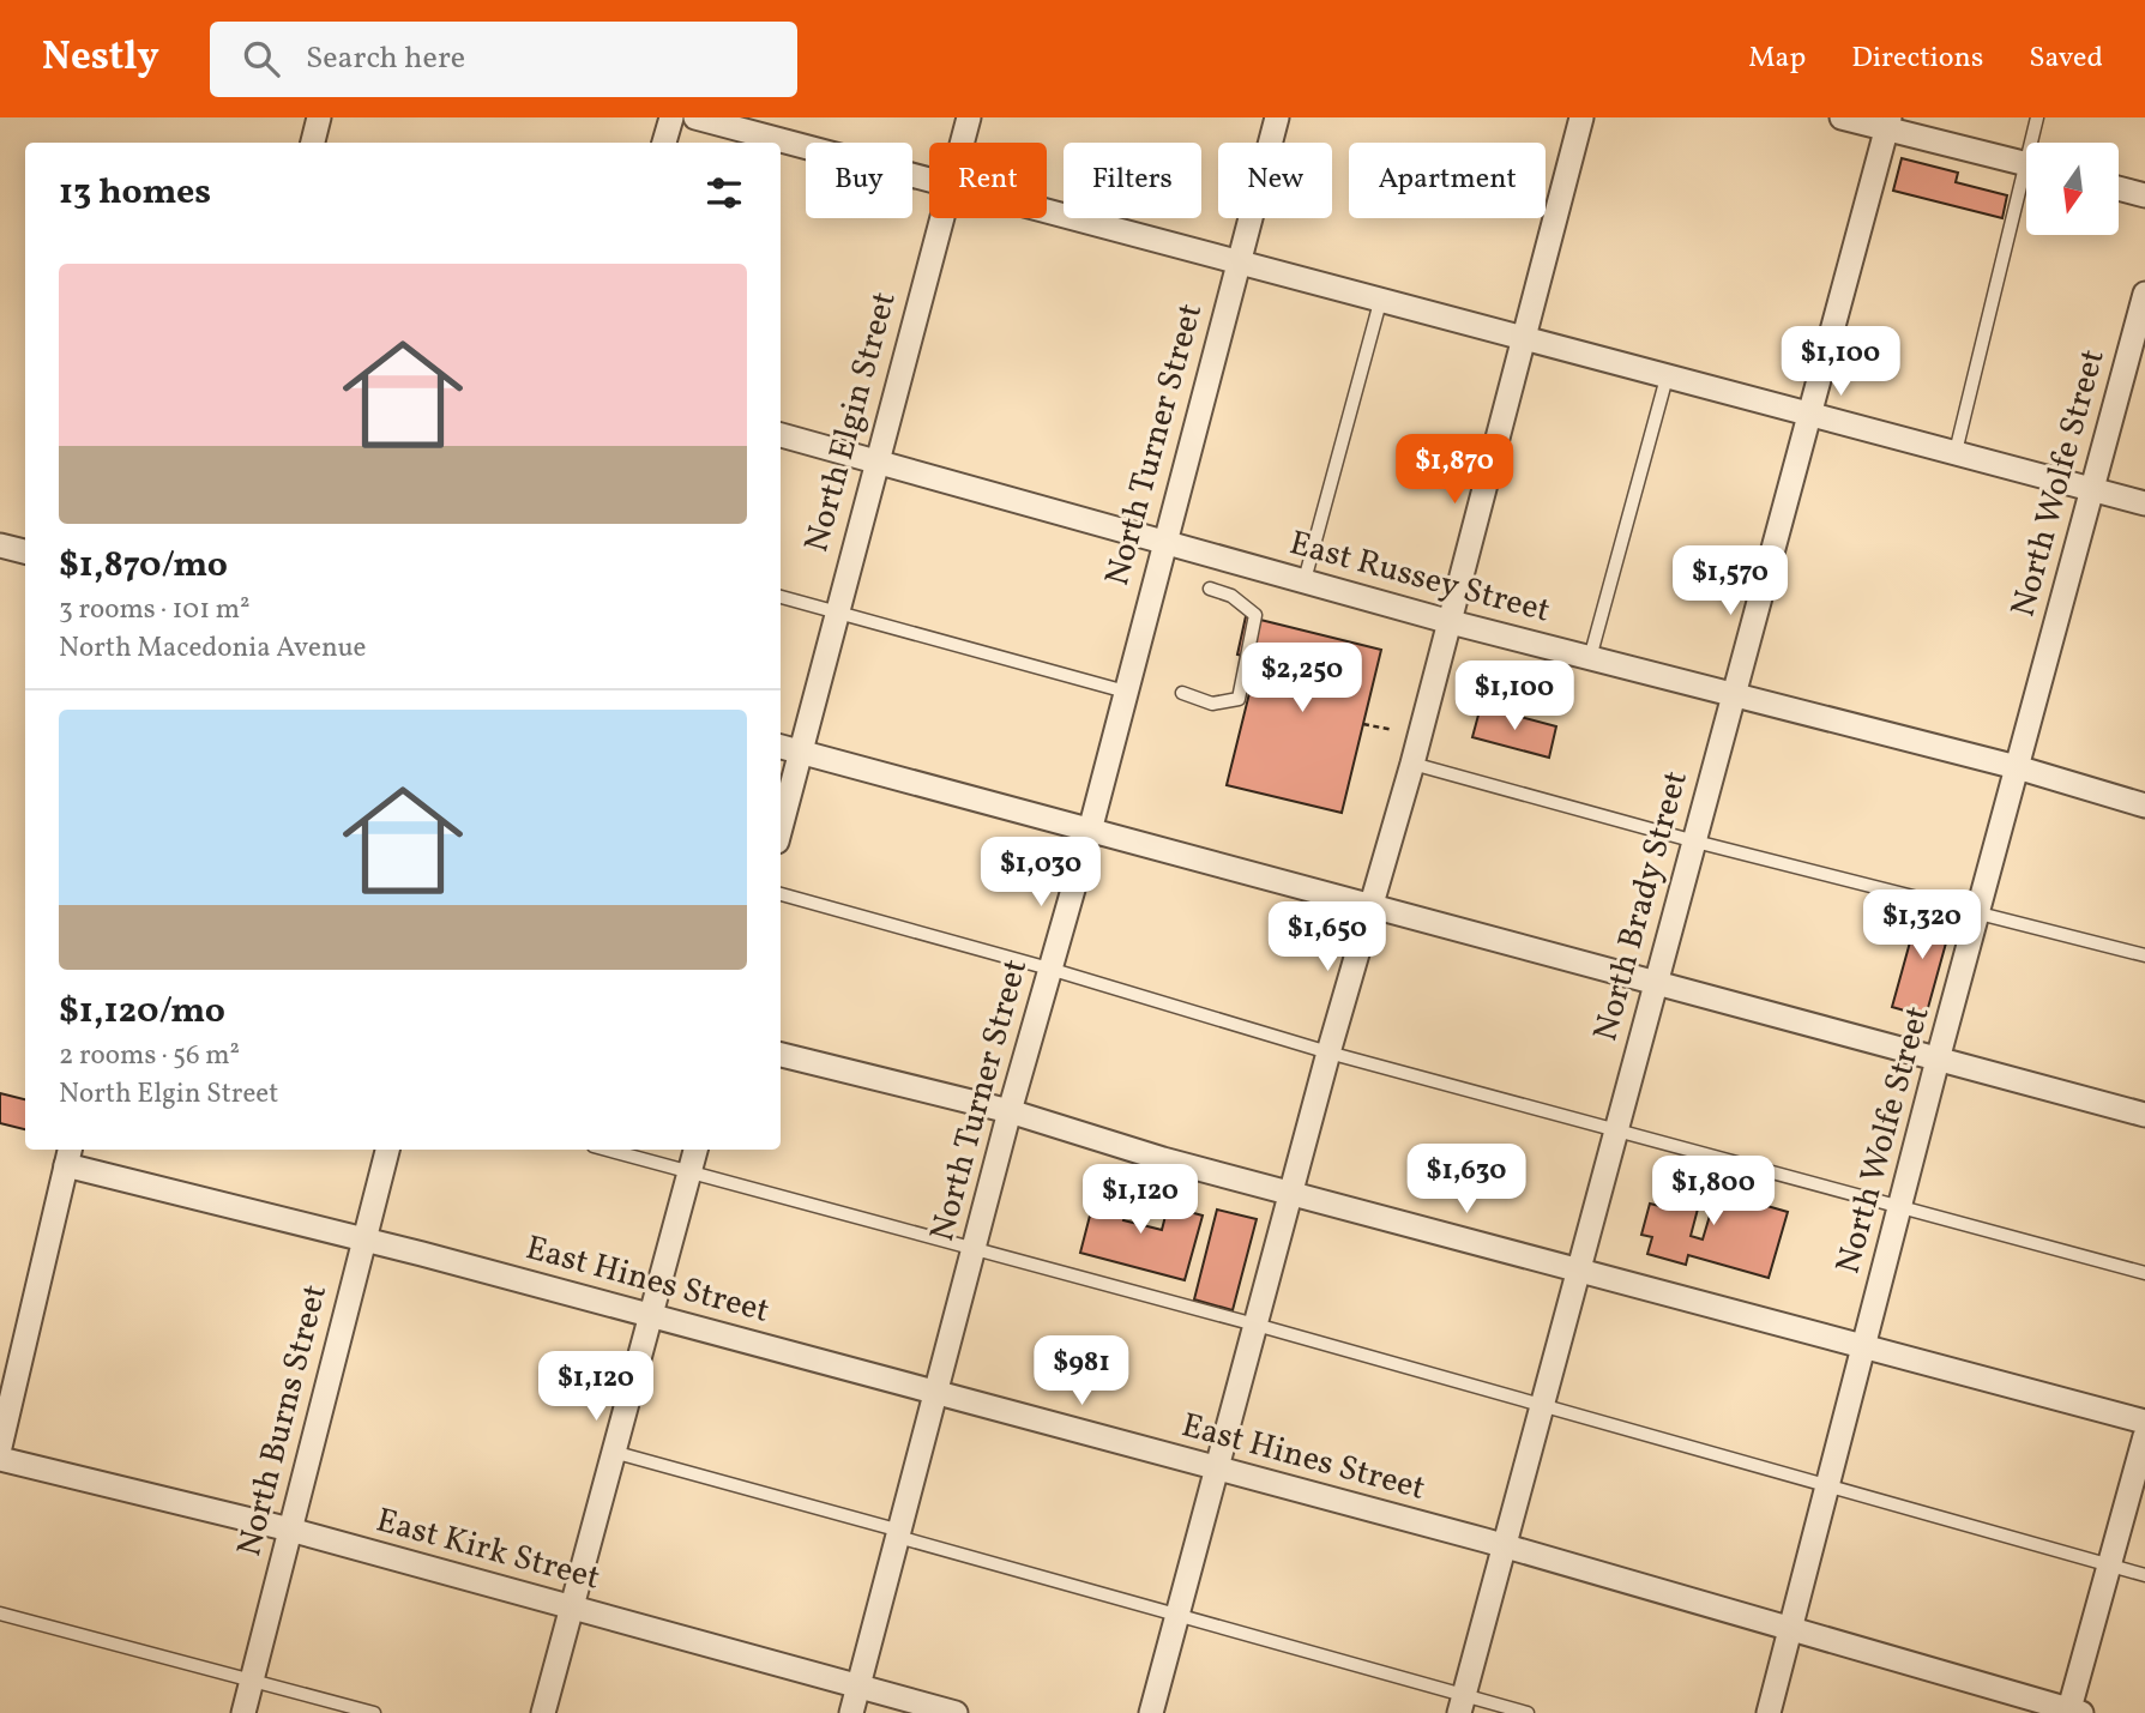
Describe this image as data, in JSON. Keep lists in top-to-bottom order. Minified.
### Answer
{"streets":{"street":["North Elgin Street","North Turner Street","North Wolfe Street","East Russey Street","North Brady Street","East Hines Street","North Burns Street","East Kirk Street"]},"crossings":[["North Elgin Street","East Russey Street"],["North Turner Street","East Russey Street"],["North Turner Street","East Hines Street"],["North Turner Street","East Kirk Street"],["North Wolfe Street","East Russey Street"],["North Wolfe Street","East Hines Street"],["East Russey Street","North Brady Street"],["North Brady Street","East Hines Street"],["East Hines Street","North Burns Street"],["North Burns Street","East Kirk Street"]],"north":"bottom","page":{"header":"Nestly","search":"Search here","nav":["Map","Directions","Saved"],"chip":["Buy","Rent","Filters","New","Apartment"],"heading":"13 homes","list":[{"name":"$1,870/mo","note":"3 rooms · 101 m² · North Macedonia Avenue"},{"name":"$1,120/mo","note":"2 rooms · 56 m² · North Elgin Street"}],"price":["$1,100","$1,870","$1,570","$2,250","$1,100","$1,030","$1,320","$1,650","$1,630","$1,800","$1,120","$981","$1,120"]}}
